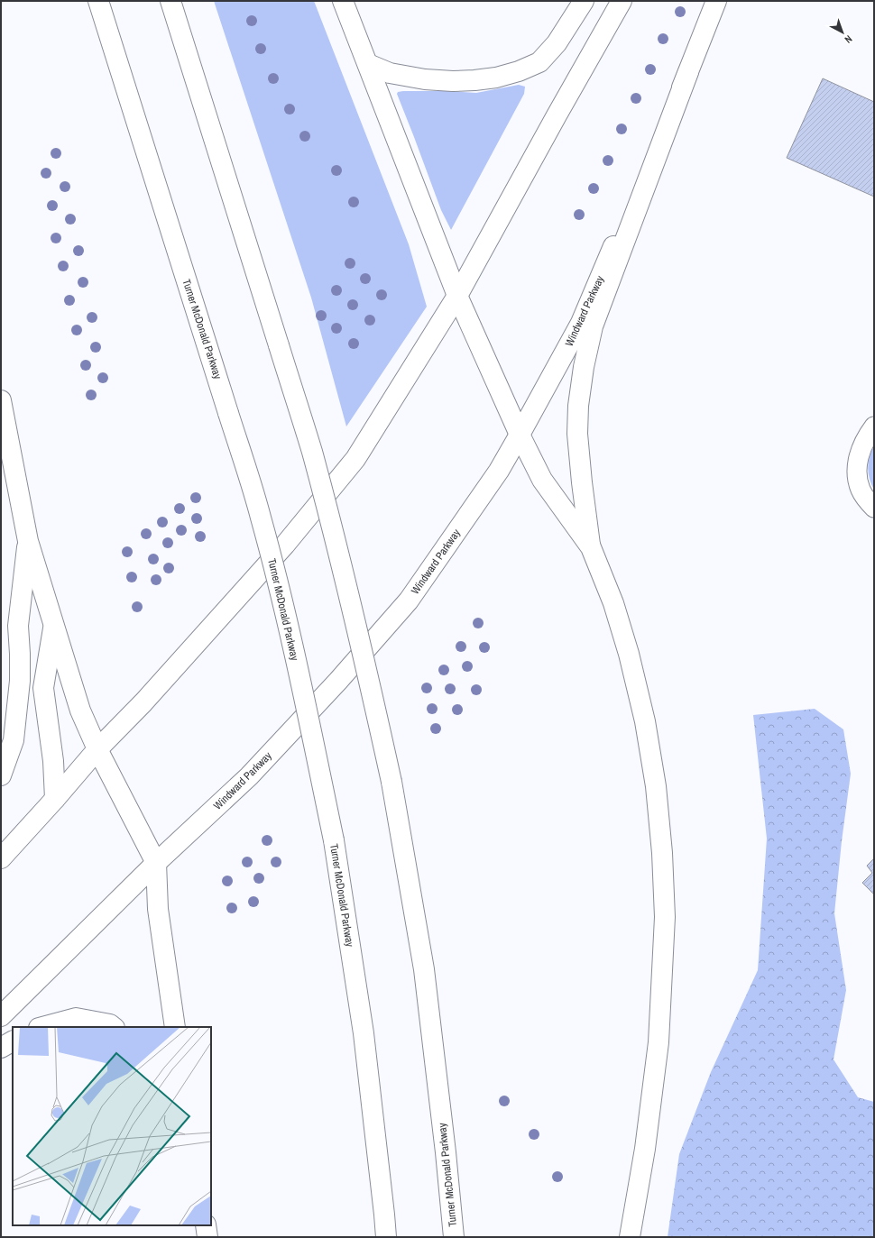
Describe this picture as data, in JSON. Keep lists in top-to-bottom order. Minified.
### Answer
{"streets":{"main road":["Windward Parkway","Turner McDonald Parkway"]},"north":"bottom right"}
